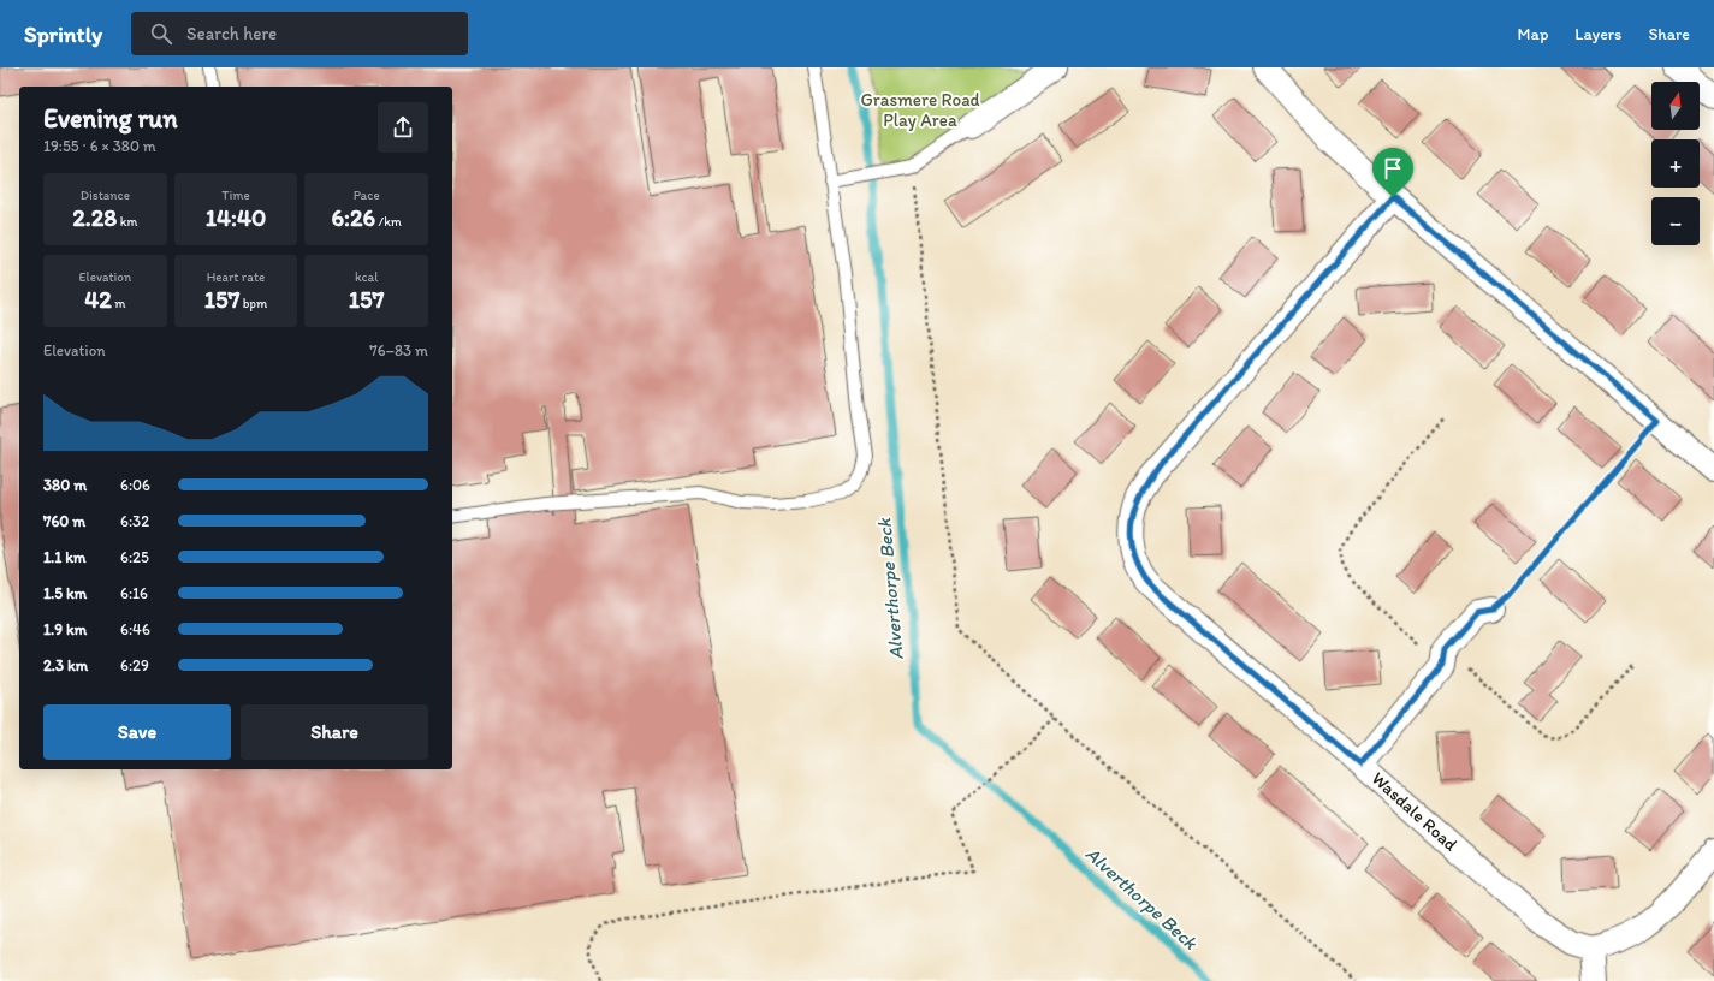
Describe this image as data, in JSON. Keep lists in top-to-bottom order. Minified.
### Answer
{"streets":{"street":["Wasdale Road"]},"water":["Alverthorpe Beck"],"parks":["Grasmere Road Play Area"],"north":"top","page":{"header":"Sprintly","search":"Search here","nav":["Map","Layers","Share"],"map_buttons":["+","−"],"heading":["Evening run","19:55 · 6 × 380 m"],"stats":[["Distance","2.28 km"],["Time","14:40"],["Pace","6:26 /km"],["Elevation","42 m"],["Heart rate","157 bpm"],["kcal","157"]],"chart":["Elevation","76–83 m"],"list":[{"name":"380 m","note":"6:06"},{"name":"760 m","note":"6:32"},{"name":"1.1 km","note":"6:25"},{"name":"1.5 km","note":"6:16"},{"name":"1.9 km","note":"6:46"},{"name":"2.3 km","note":"6:29"}],"buttons":["Save","Share"]}}
